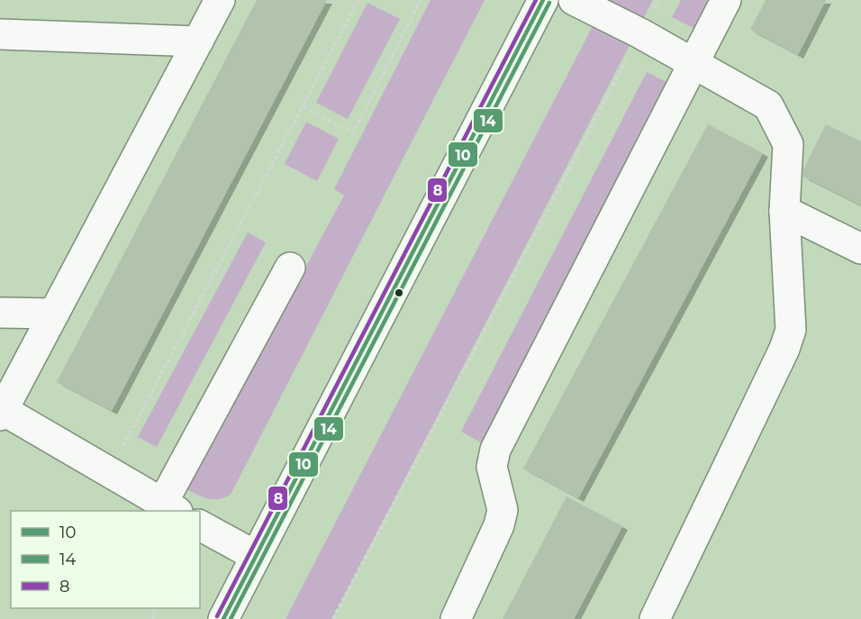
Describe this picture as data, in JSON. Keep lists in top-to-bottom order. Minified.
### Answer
{"lines":["transit line 10","transit line 8","transit line 14"],"legend":["10","14","8"]}
